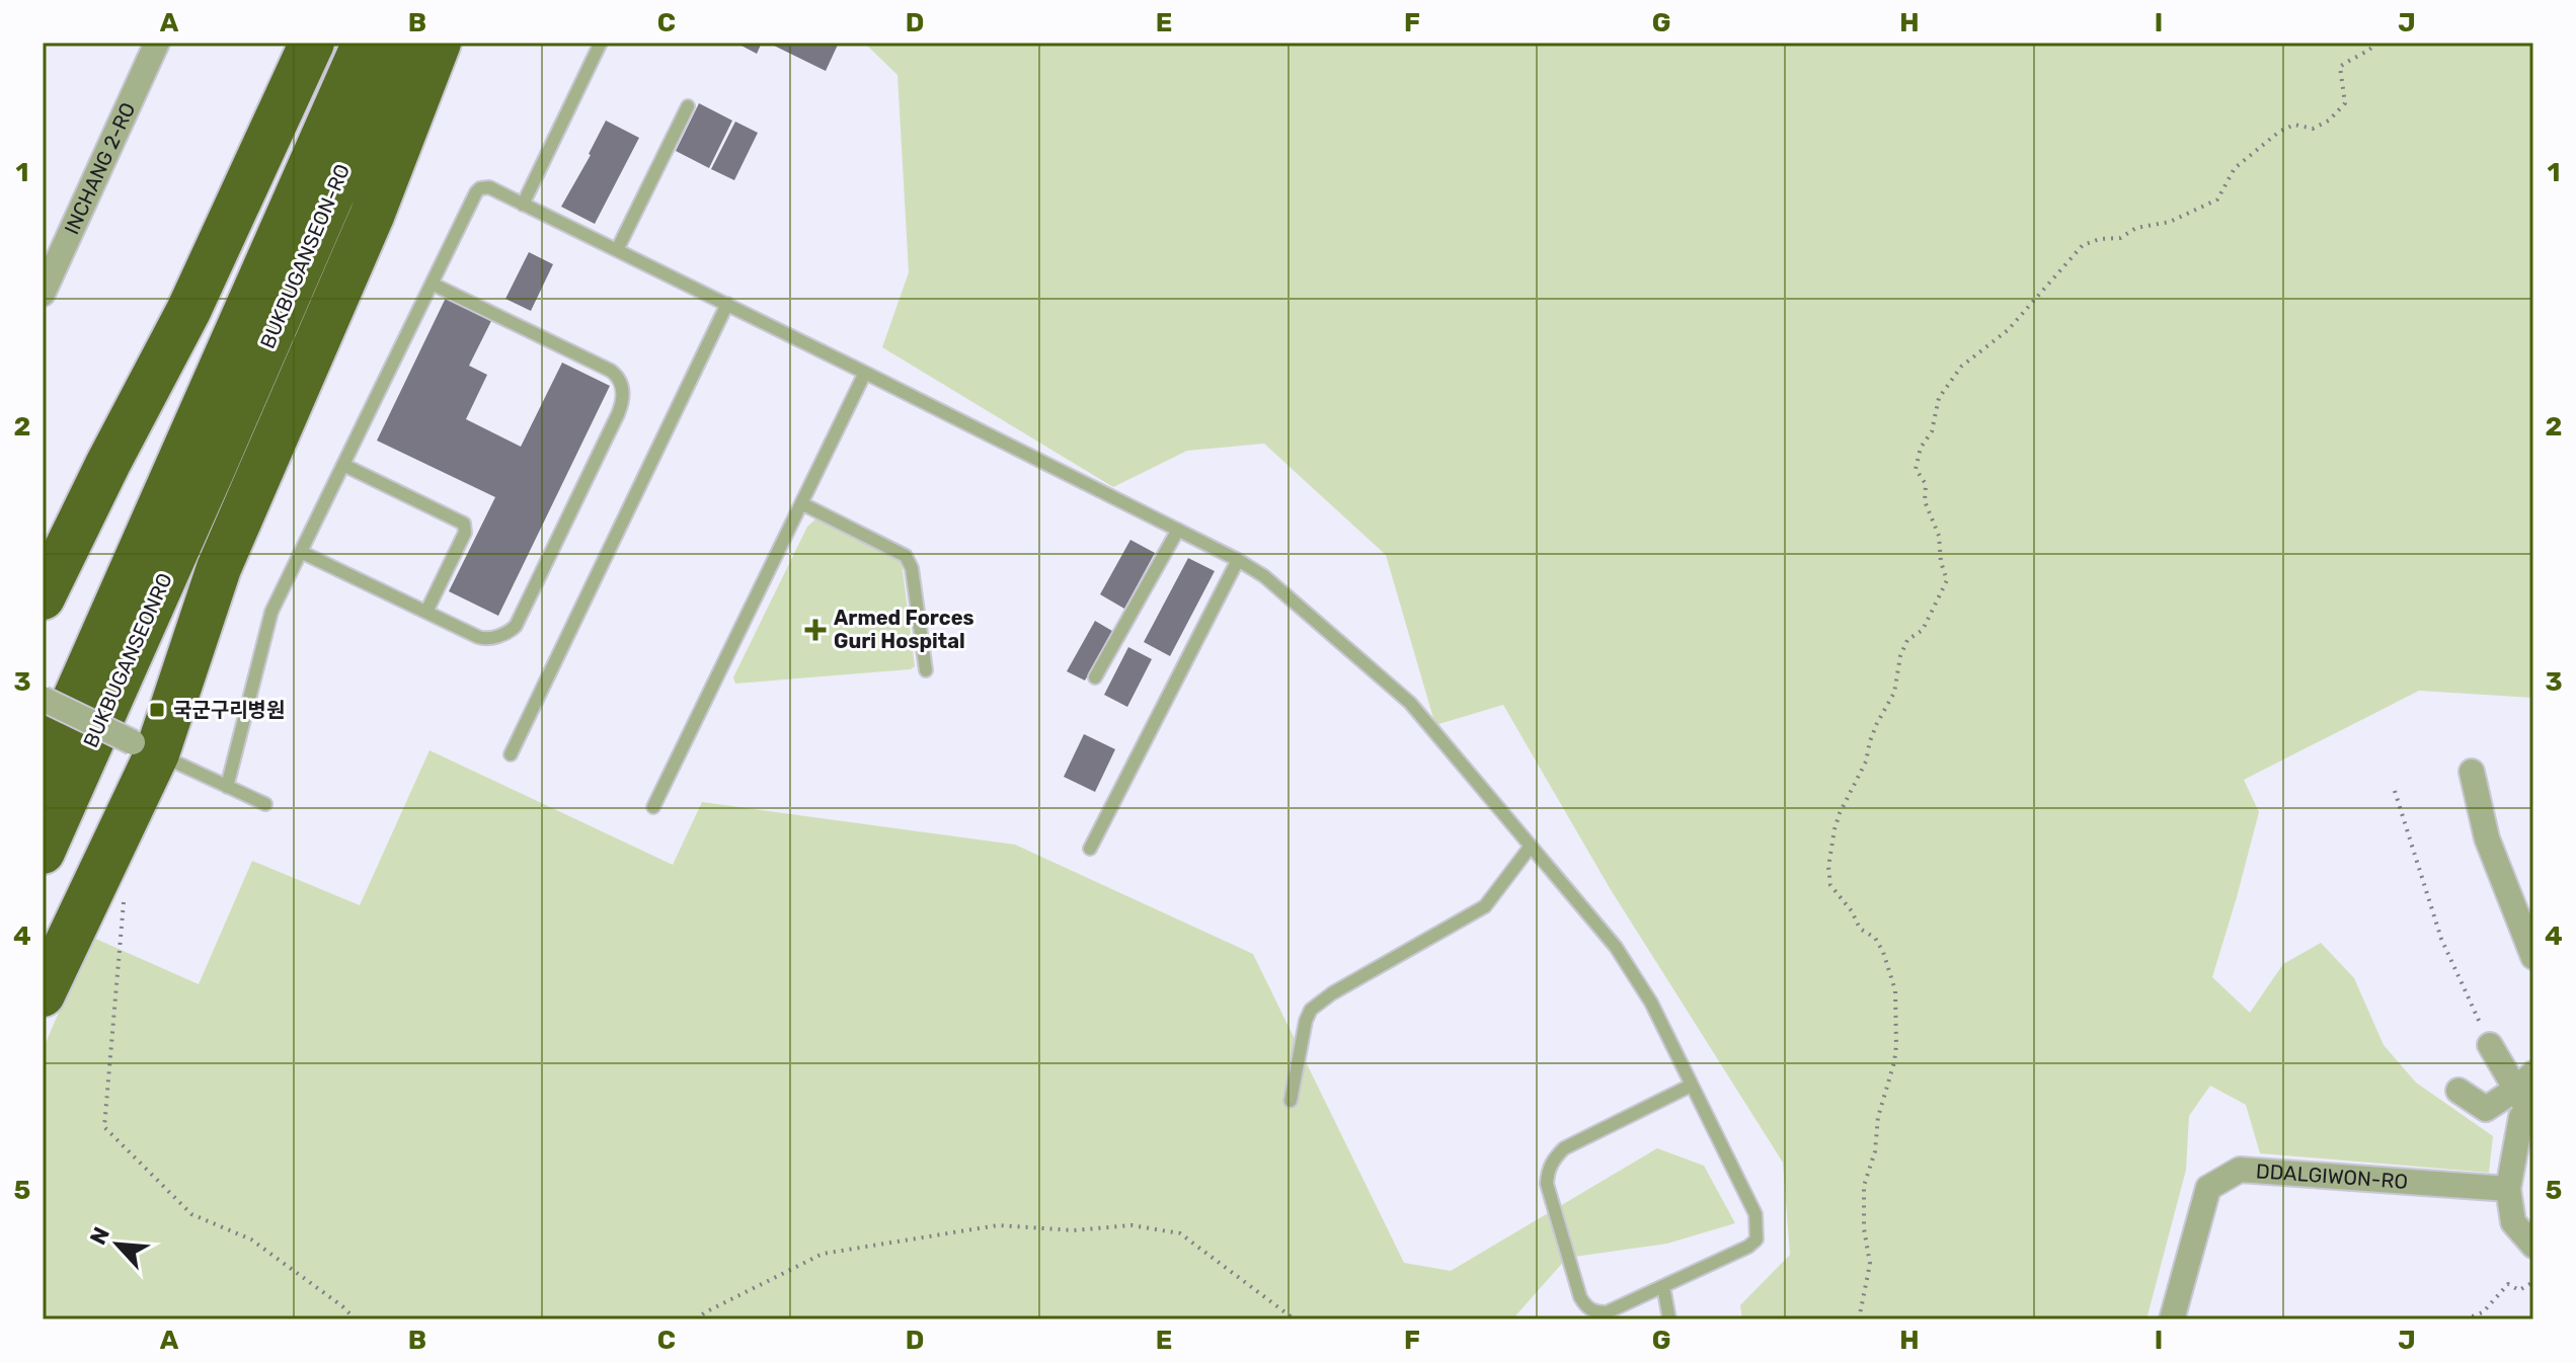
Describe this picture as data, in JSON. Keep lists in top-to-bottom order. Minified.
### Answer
{"streets":{"highway":["BUKBUGANSEON-RO","BUKBUGANSEONRO"],"street":["INCHANG 2-RO","DDALGIWON-RO"]},"places":{"health":["Armed Forces Guri Hospital"],"transit":["국군구리병원"]},"north":"top left","grid":{"columns":["A","B","C","D","E","F","G","H","I","J"],"rows":["1","2","3","4","5"]}}
